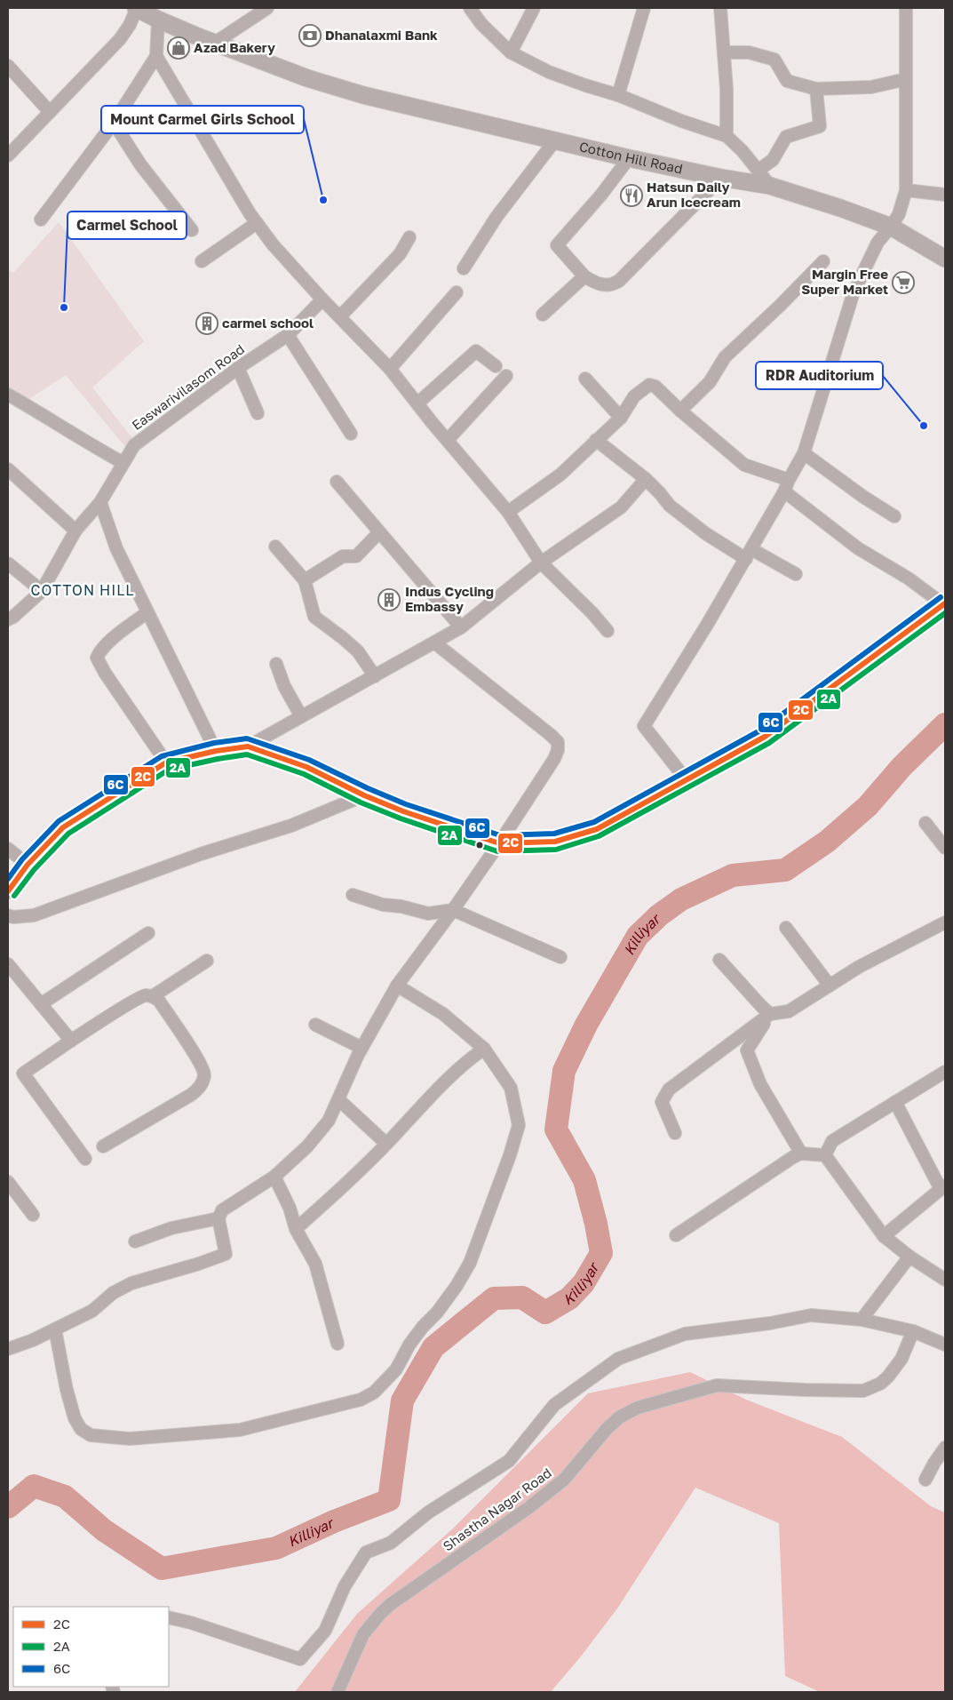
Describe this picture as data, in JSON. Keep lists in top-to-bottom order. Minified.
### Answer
{"streets":{"main road":["Cotton Hill Road"],"street":["Easwarivilasom Road","Shastha Nagar Road"]},"districts":["COTTON HILL"],"water":["Killiyar"],"places":{"bank":["Dhanalaxmi Bank"],"shop":["Azad Bakery"],"restaurant":["Hatsun Daily Arun Icecream"],"other":["Mount Carmel Girls School","Carmel School","RDR Auditorium"],"supermarket":["Margin Free Super Market"],"building":["carmel school","Indus Cycling Embassy"]},"lines":["transit line 6C","transit line 2C","transit line 2A"],"legend":["2C","2A","6C"]}
